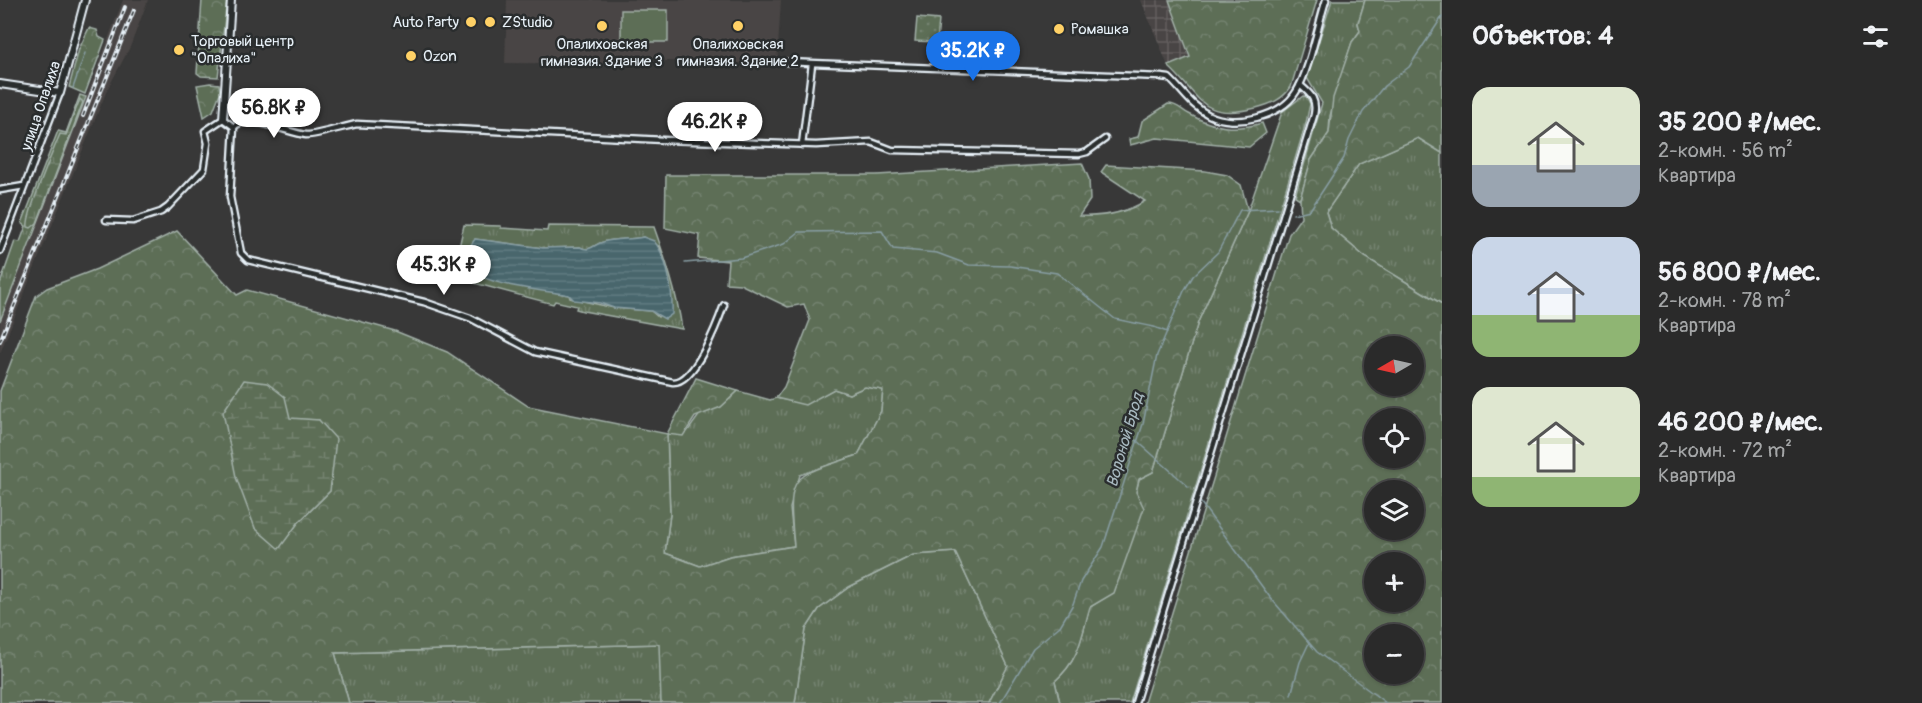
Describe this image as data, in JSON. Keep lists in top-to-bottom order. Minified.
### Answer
{"streets":{"street":["улица Опалиха"]},"water":["Вороной Брод"],"places":["Auto Party","ZStudio","Опалиховская гимназия. Здание 3","Опалиховская гимназия. Здание 2","Ромашка","Торговый центр \"Опалиха\"","Ozon"],"north":"left","page":{"heading":"Объектов: 4","price":["35.2K ₽","56.8K ₽","46.2K ₽","45.3K ₽"],"list":[{"name":"35 200 ₽/мес.","note":"2-комн. · 56 m² · Квартира"},{"name":"56 800 ₽/мес.","note":"2-комн. · 78 m² · Квартира"},{"name":"46 200 ₽/мес.","note":"2-комн. · 72 m² · Квартира"}],"map_buttons":["+","−"]}}
